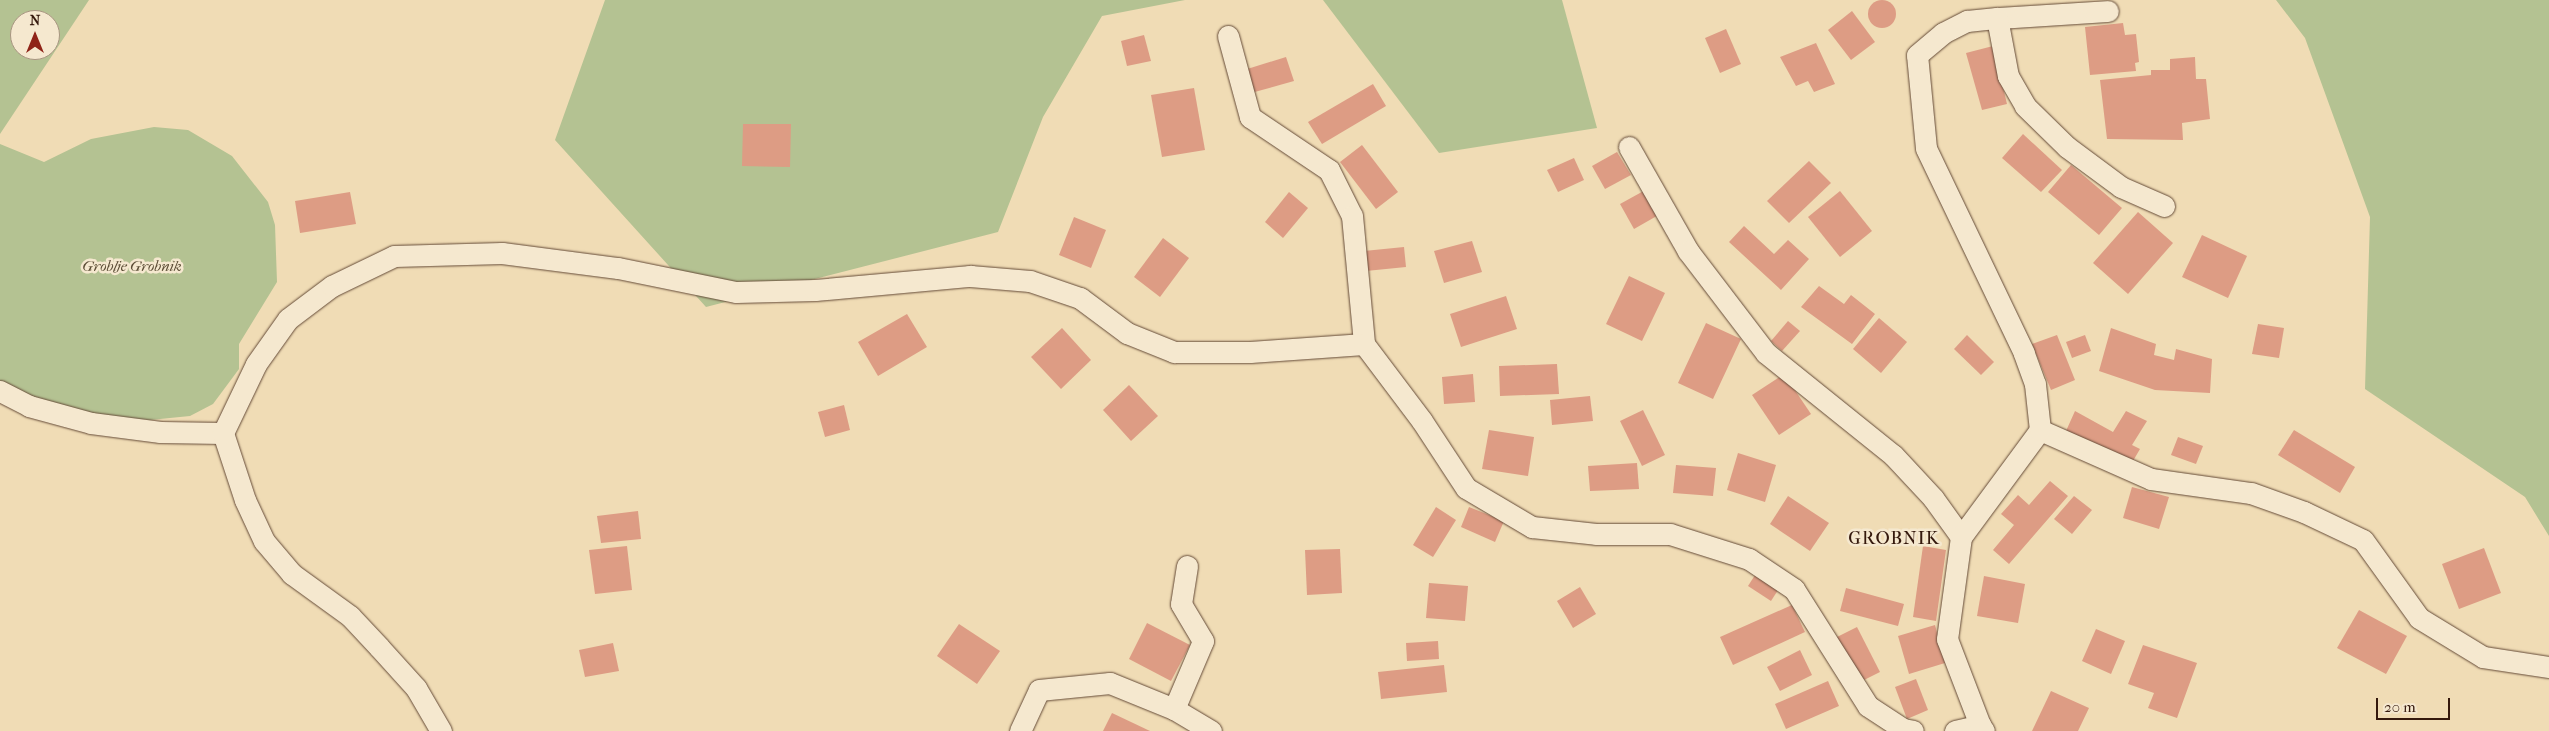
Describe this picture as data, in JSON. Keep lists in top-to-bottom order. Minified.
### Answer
{"districts":["GROBNIK"],"parks":["Groblje Grobnik"],"scale_bar":"20 m","north":"top"}
